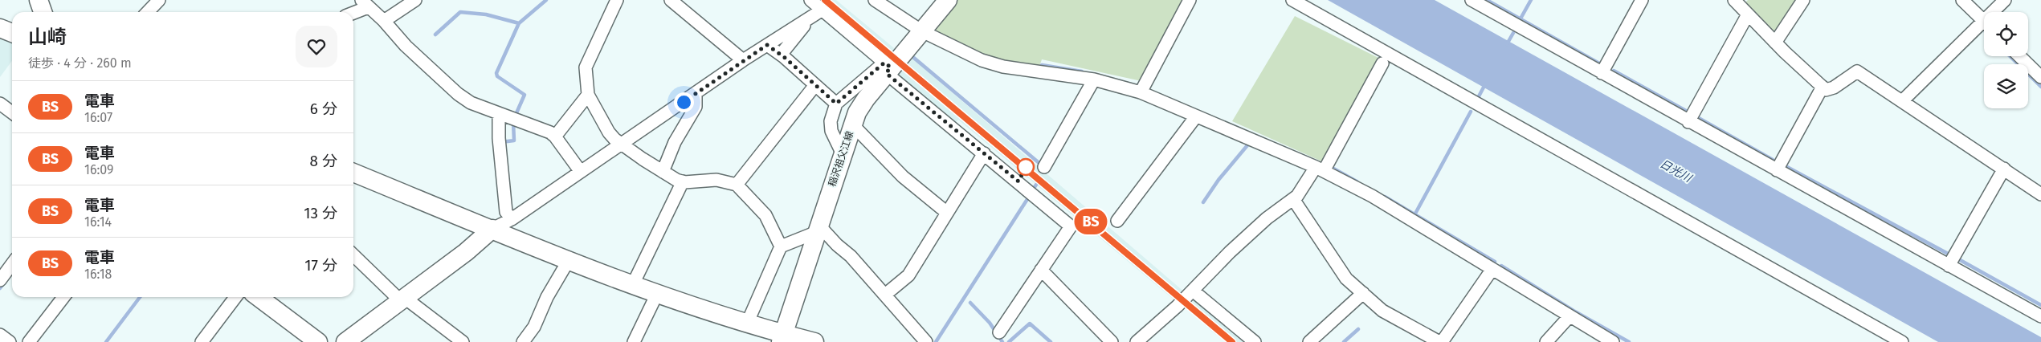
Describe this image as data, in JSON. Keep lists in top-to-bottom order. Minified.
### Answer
{"streets":{"street":["稲沢祖父江線"]},"water":["日光川"],"page":{"on_map":"BS","heading":["山崎","徒歩 · 4 分 · 260 m"],"list":[{"mark":"BS","name":"電車","note":"16:07","value":"6 分"},{"mark":"BS","name":"電車","note":"16:09","value":"8 分"},{"mark":"BS","name":"電車","note":"16:14","value":"13 分"},{"mark":"BS","name":"電車","note":"16:18","value":"17 分"}]}}
